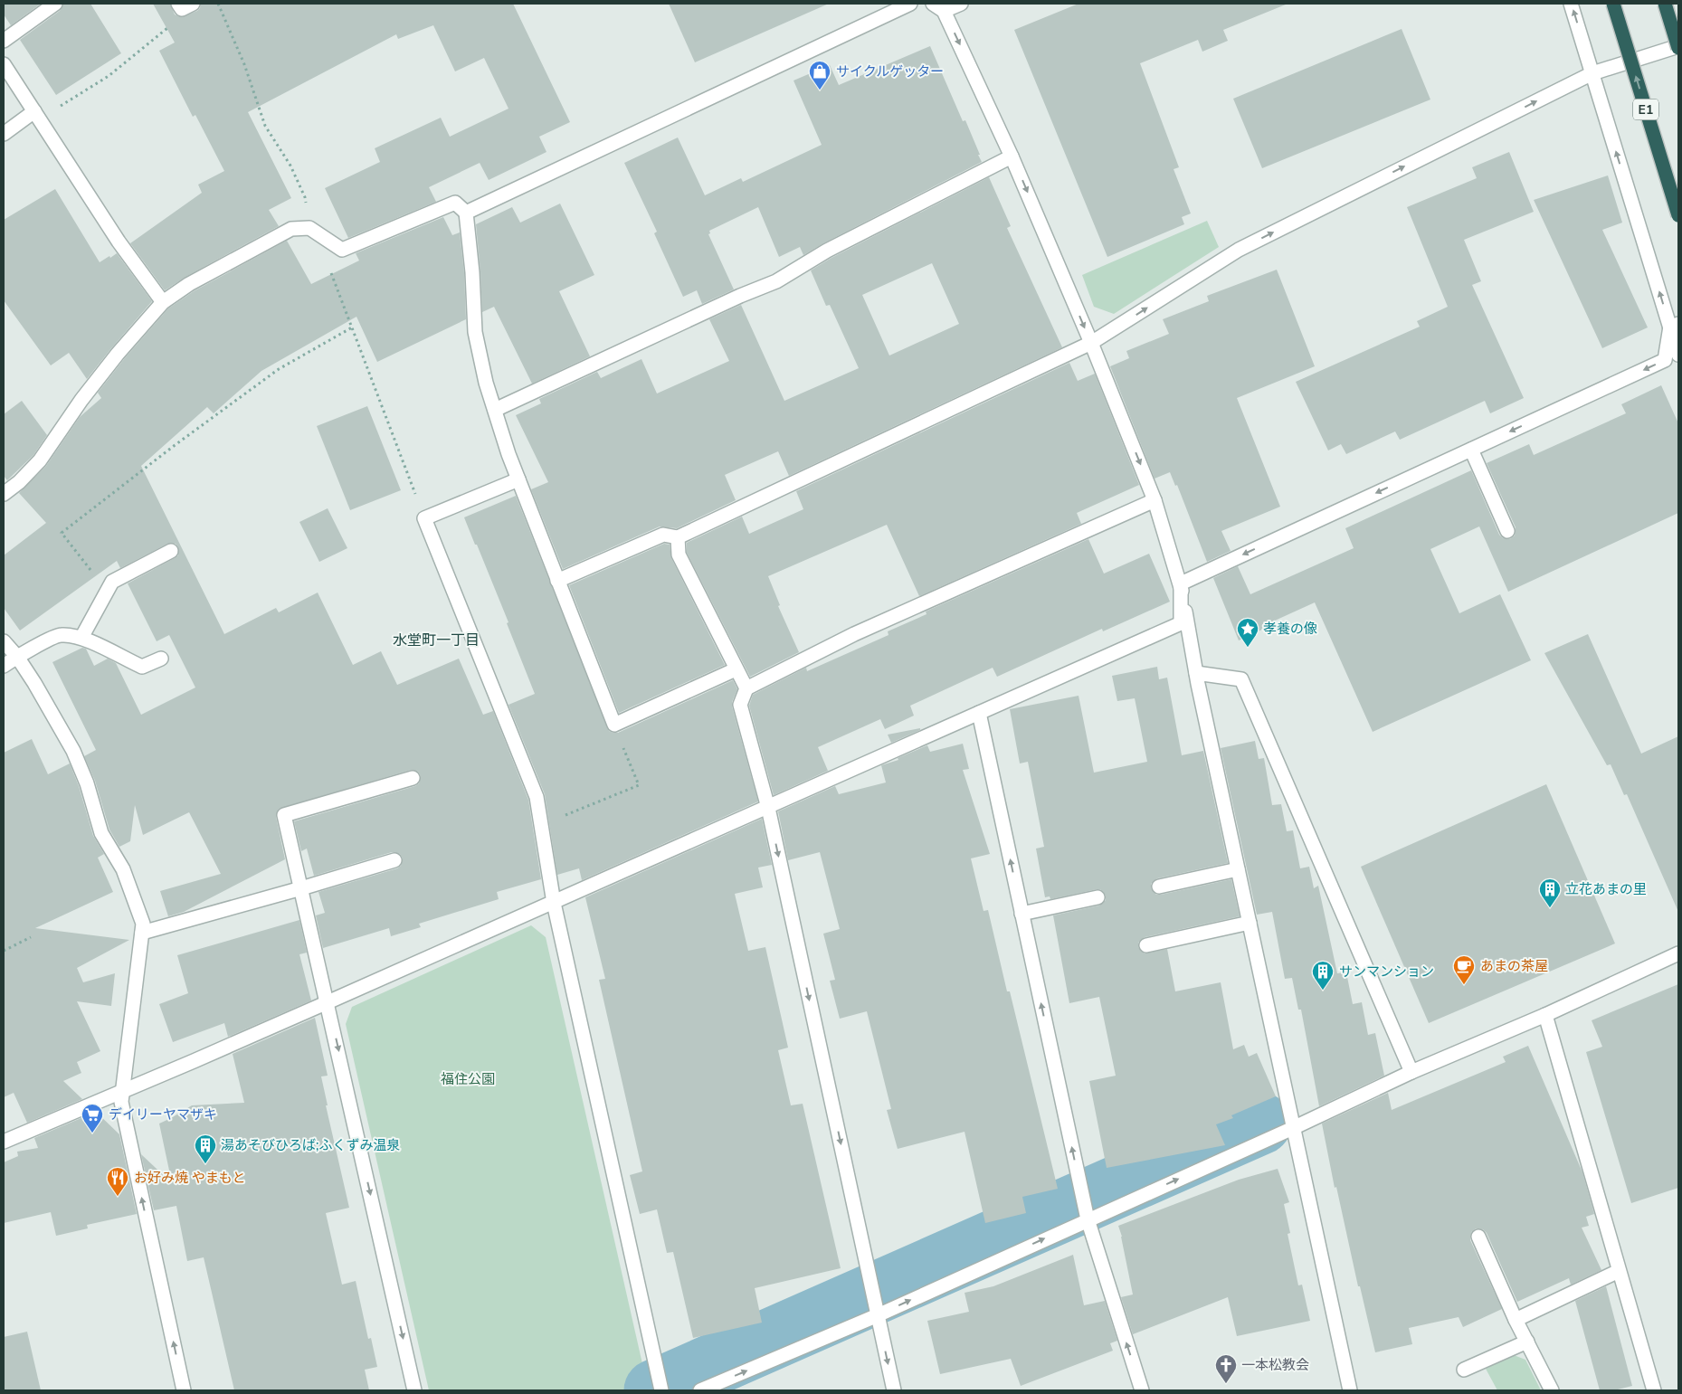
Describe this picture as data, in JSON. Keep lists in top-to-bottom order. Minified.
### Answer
{"streets":{"highway":["E1"]},"districts":["水堂町一丁目"],"parks":["福住公園"],"places":{"shop":["サイクルゲッター"],"place":["孝養の像"],"building":["立花あまの里","サンマンション","湯あそびひろば;ふくずみ温泉"],"cafe":["あまの茶屋"],"supermarket":["デイリーヤマザキ"],"restaurant":["お好み焼 やまもと"],"church":["一本松教会"]}}
